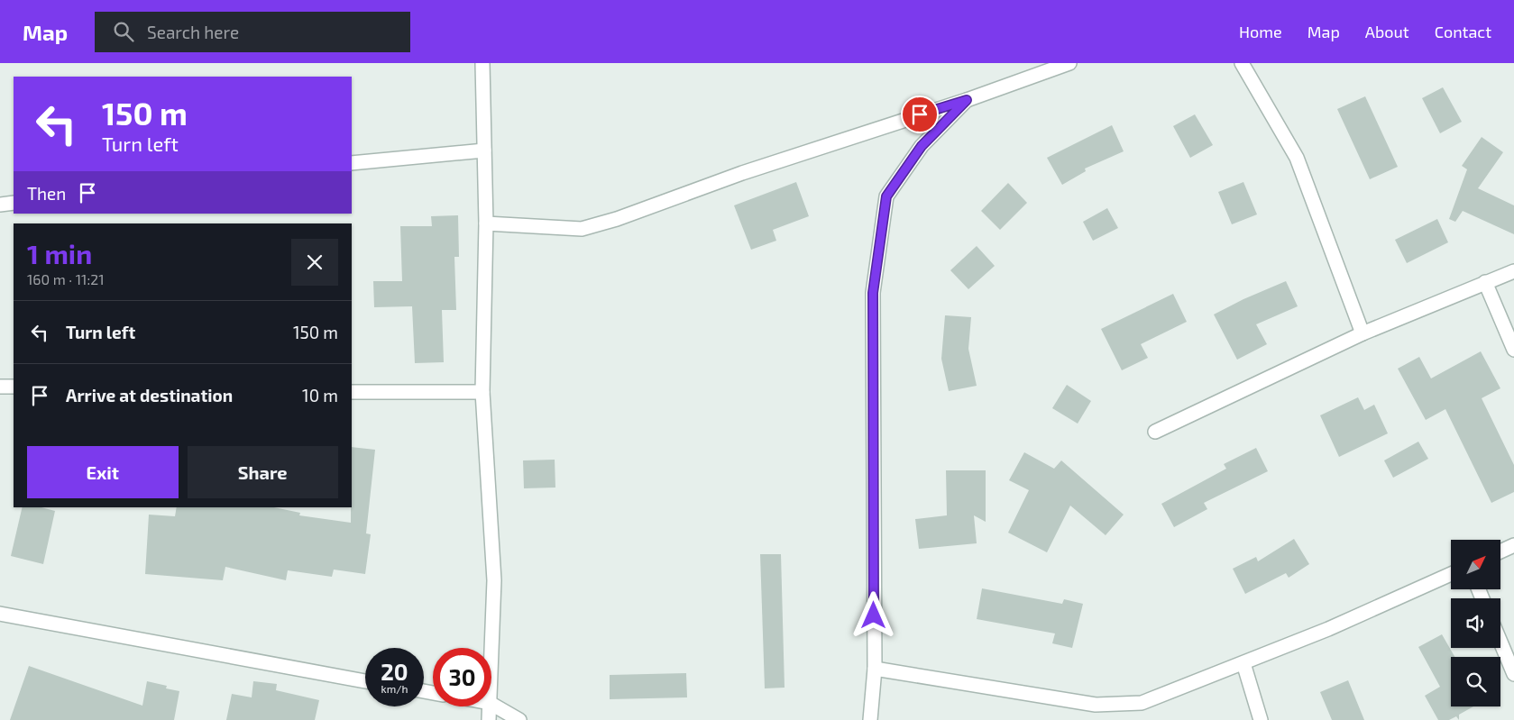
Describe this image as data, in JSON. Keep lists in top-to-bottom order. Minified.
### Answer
{"north":"top right","page":{"header":"Map","search":"Search here","nav":["Home","Map","About","Contact"],"turn":["150 m","Turn left"],"then":"Then","heading":["1 min","160 m · 11:21"],"list":[{"name":"Turn left","value":"150 m"},{"name":"Arrive at destination","value":"10 m"}],"buttons":["Exit","Share"],"speed":"20 km/h","limit":"30"}}
